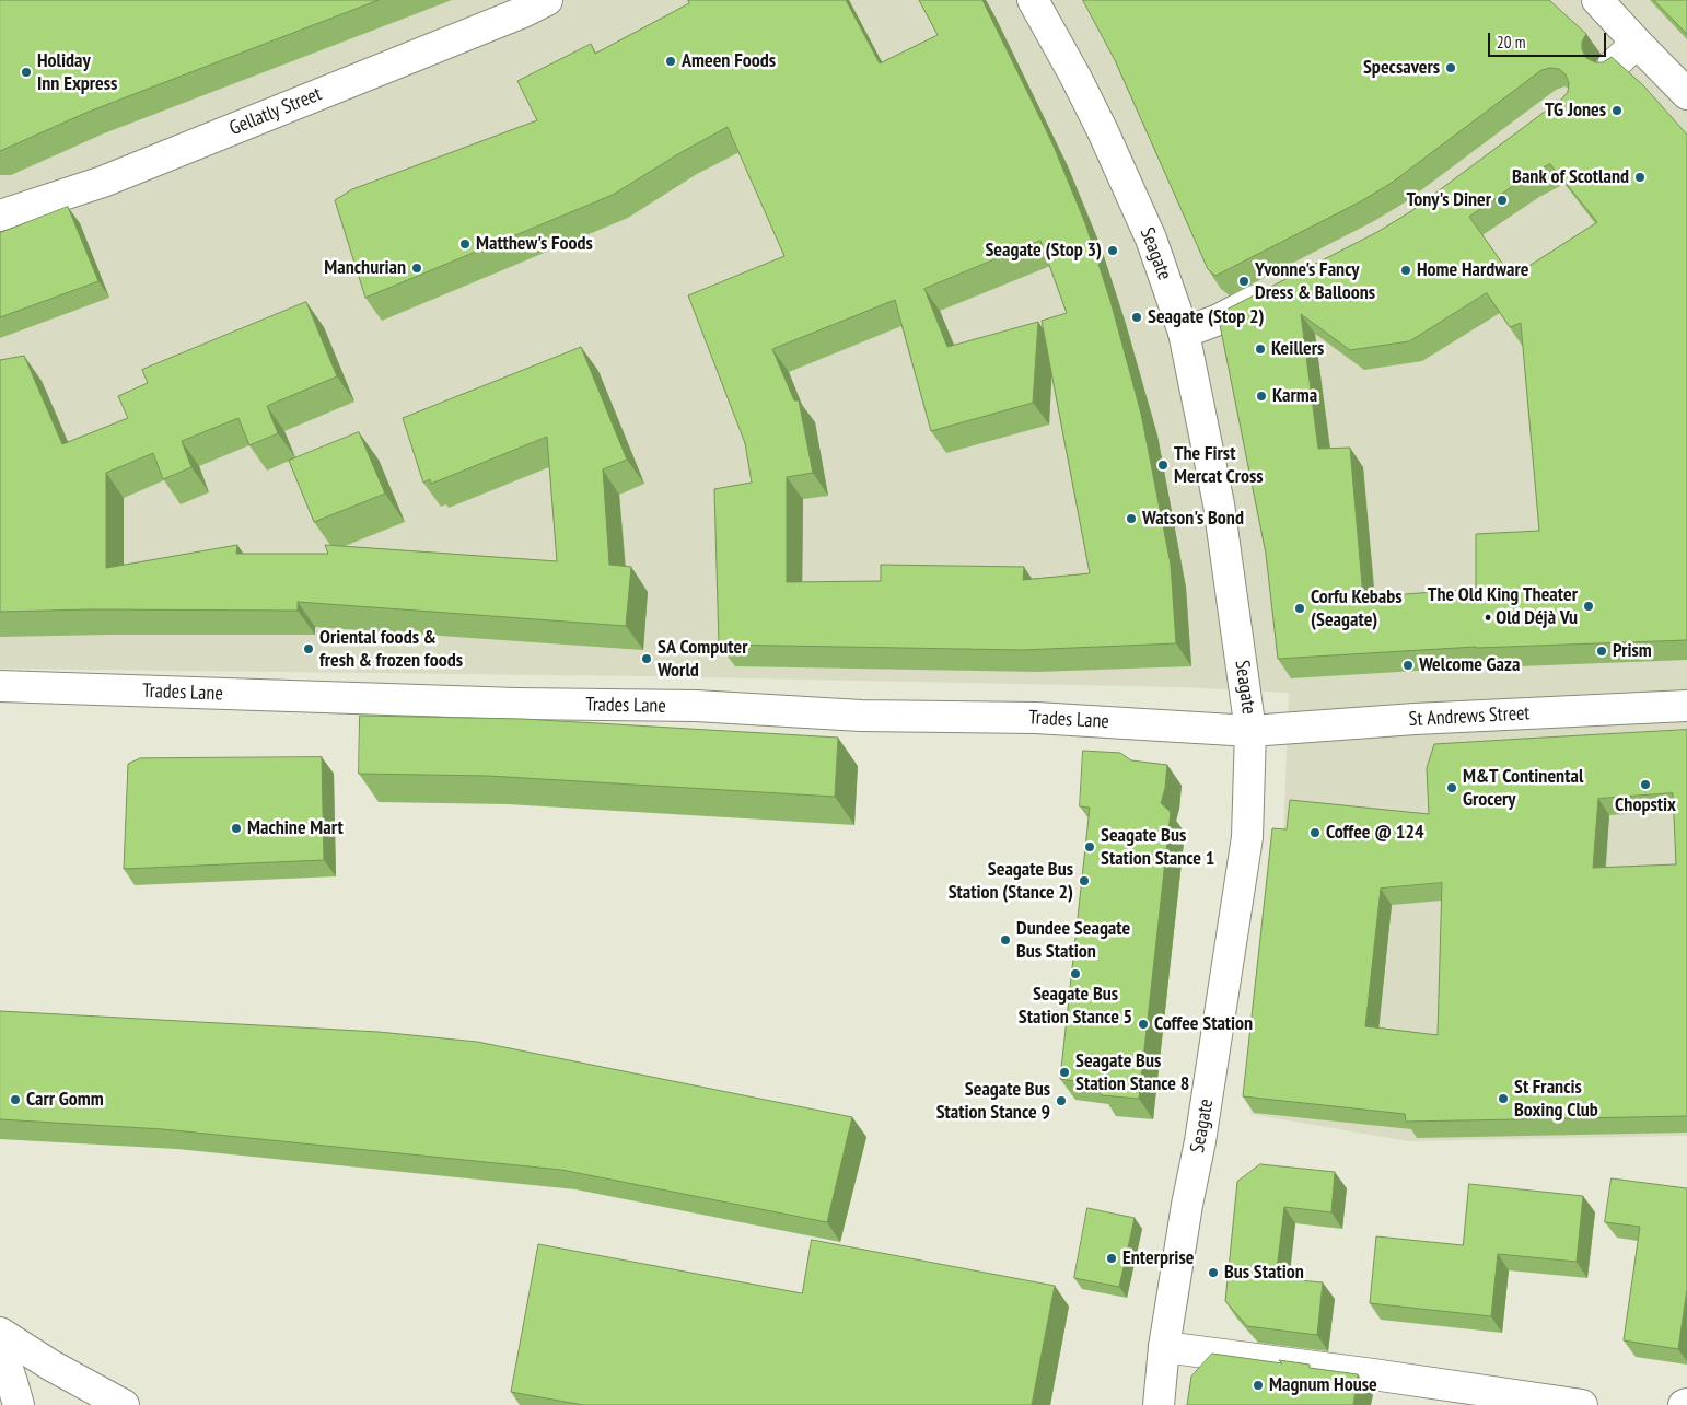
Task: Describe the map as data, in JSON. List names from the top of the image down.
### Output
{
  "streets": {
    "main road": [
      "Gellatly Street",
      "Seagate",
      "Trades Lane",
      "St Andrews Street"
    ]
  },
  "crossings": [
    ["Seagate", "Trades Lane"],
    ["Seagate", "St Andrews Street"],
    ["Trades Lane", "St Andrews Street"]
  ],
  "places": [
    "Ameen Foods",
    "Specsavers",
    "Holiday Inn Express",
    "TG Jones",
    "Bank of Scotland",
    "Tony's Diner",
    "Matthew's Foods",
    "Seagate (Stop 3)",
    "Manchurian",
    "Home Hardware",
    "Yvonne's Fancy Dress & Balloons",
    "Seagate (Stop 2)",
    "Keillers",
    "Karma",
    "The First Mercat Cross",
    "Watson's Bond",
    "The Old King Theater • Old Déjà Vu",
    "Corfu Kebabs (Seagate)",
    "Oriental foods & fresh & frozen foods",
    "Prism",
    "SA Computer World",
    "Welcome Gaza",
    "Chopstix",
    "M&T Continental Grocery",
    "Machine Mart",
    "Coffee @ 124",
    "Seagate Bus Station Stance 1",
    "Seagate Bus Station (Stance 2)",
    "Dundee Seagate Bus Station",
    "Seagate Bus Station Stance 5",
    "Coffee Station",
    "Seagate Bus Station Stance 8",
    "St Francis Boxing Club",
    "Carr Gomm",
    "Seagate Bus Station Stance 9",
    "Enterprise",
    "Bus Station",
    "Magnum House"
  ],
  "scale_bar": "20 m"
}
